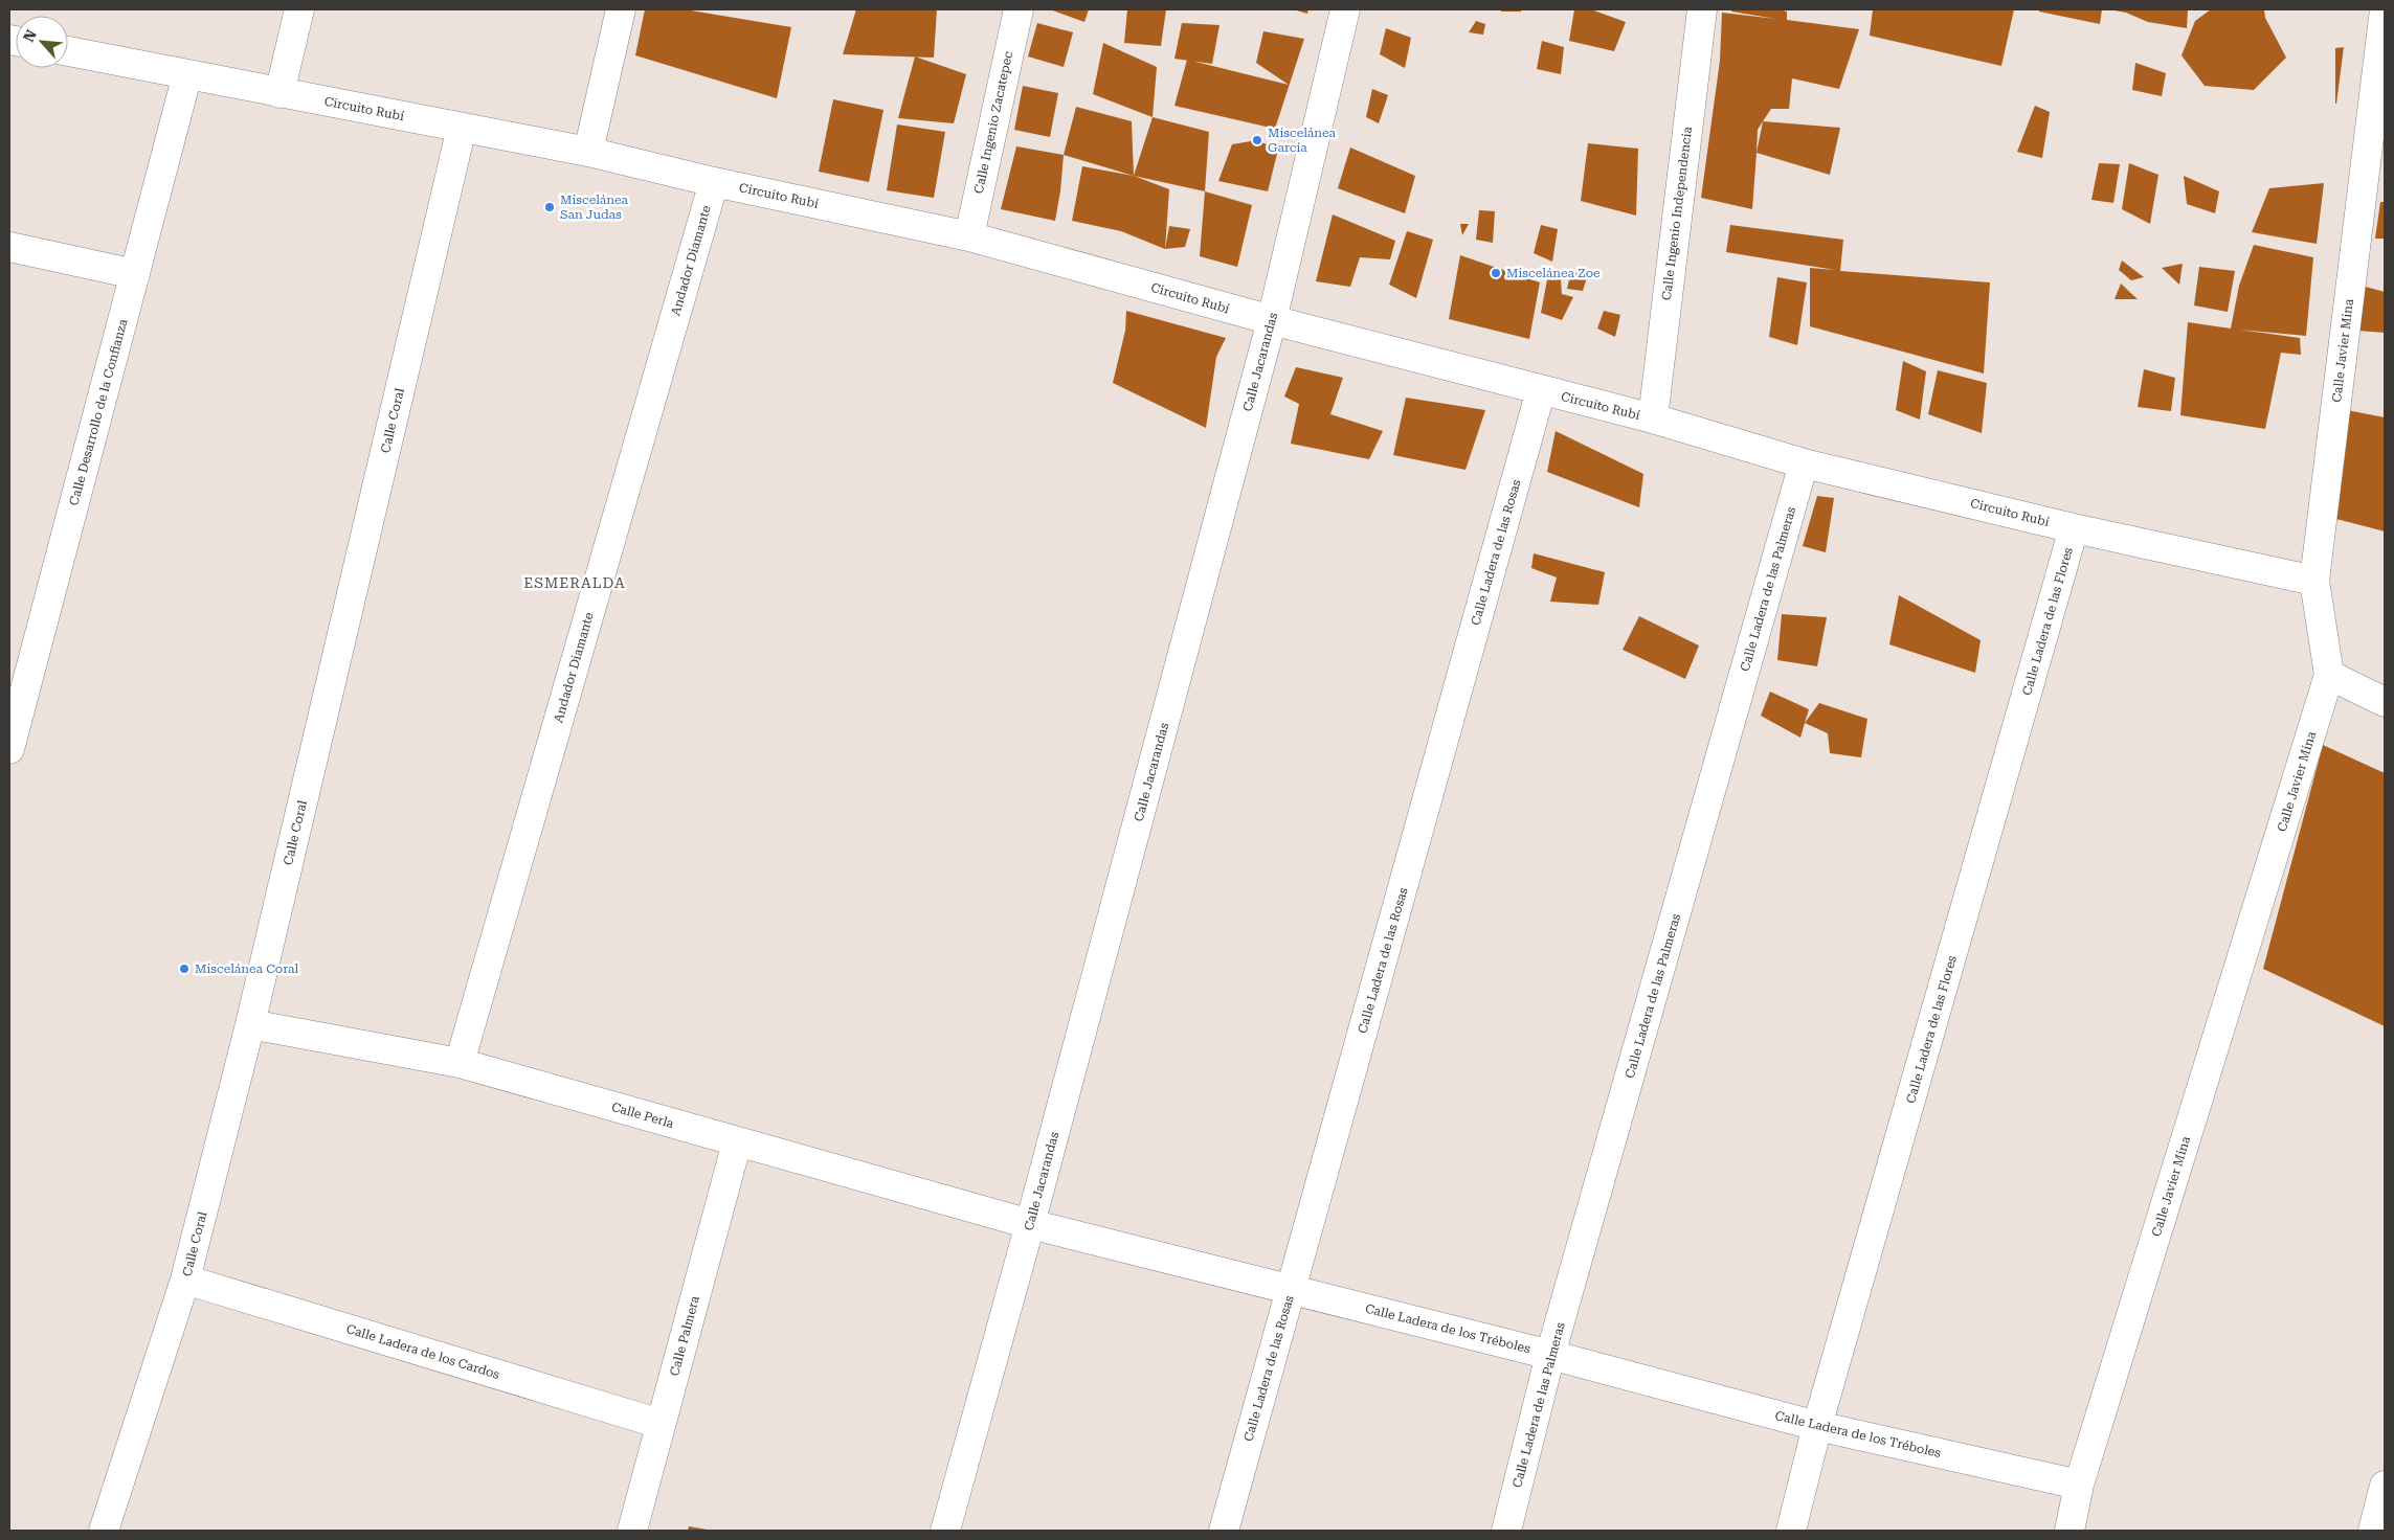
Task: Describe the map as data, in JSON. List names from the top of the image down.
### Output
{
  "streets": {
    "street": [
      "Circuito Rubí",
      "Calle Ingenio Zacatepec",
      "Calle Ingenio Independencia",
      "Andador Diamante",
      "Calle Javier Mina",
      "Calle Jacarandas",
      "Calle Desarrollo de la Confianza",
      "Calle Coral",
      "Calle Ladera de las Rosas",
      "Calle Ladera de las Palmeras",
      "Calle Ladera de las Flores",
      "Calle Perla",
      "Calle Ladera de los Tréboles",
      "Calle Palmera",
      "Calle Ladera de los Cardos"
    ]
  },
  "crossings": [
    ["Circuito Rubí", "Calle Ingenio Zacatepec"],
    ["Circuito Rubí", "Calle Ingenio Independencia"],
    ["Circuito Rubí", "Andador Diamante"],
    ["Circuito Rubí", "Calle Javier Mina"],
    ["Circuito Rubí", "Calle Jacarandas"],
    ["Circuito Rubí", "Calle Desarrollo de la Confianza"],
    ["Circuito Rubí", "Calle Coral"],
    ["Circuito Rubí", "Calle Ladera de las Rosas"],
    ["Circuito Rubí", "Calle Ladera de las Palmeras"],
    ["Circuito Rubí", "Calle Ladera de las Flores"],
    ["Andador Diamante", "Calle Perla"],
    ["Calle Javier Mina", "Calle Ladera de los Tréboles"],
    ["Calle Jacarandas", "Calle Perla"],
    ["Calle Jacarandas", "Calle Ladera de los Tréboles"],
    ["Calle Coral", "Calle Perla"],
    ["Calle Coral", "Calle Ladera de los Cardos"],
    ["Calle Ladera de las Rosas", "Calle Ladera de los Tréboles"],
    ["Calle Ladera de las Palmeras", "Calle Ladera de los Tréboles"],
    ["Calle Ladera de las Flores", "Calle Ladera de los Tréboles"],
    ["Calle Perla", "Calle Ladera de los Tréboles"],
    ["Calle Perla", "Calle Palmera"],
    ["Calle Palmera", "Calle Ladera de los Cardos"]
  ],
  "districts": ["ESMERALDA"],
  "places": [
    "Miscelánea García",
    "Miscelánea San Judas",
    "Miscelánea Zoe",
    "Miscelánea Coral"
  ],
  "north": "top left"
}
